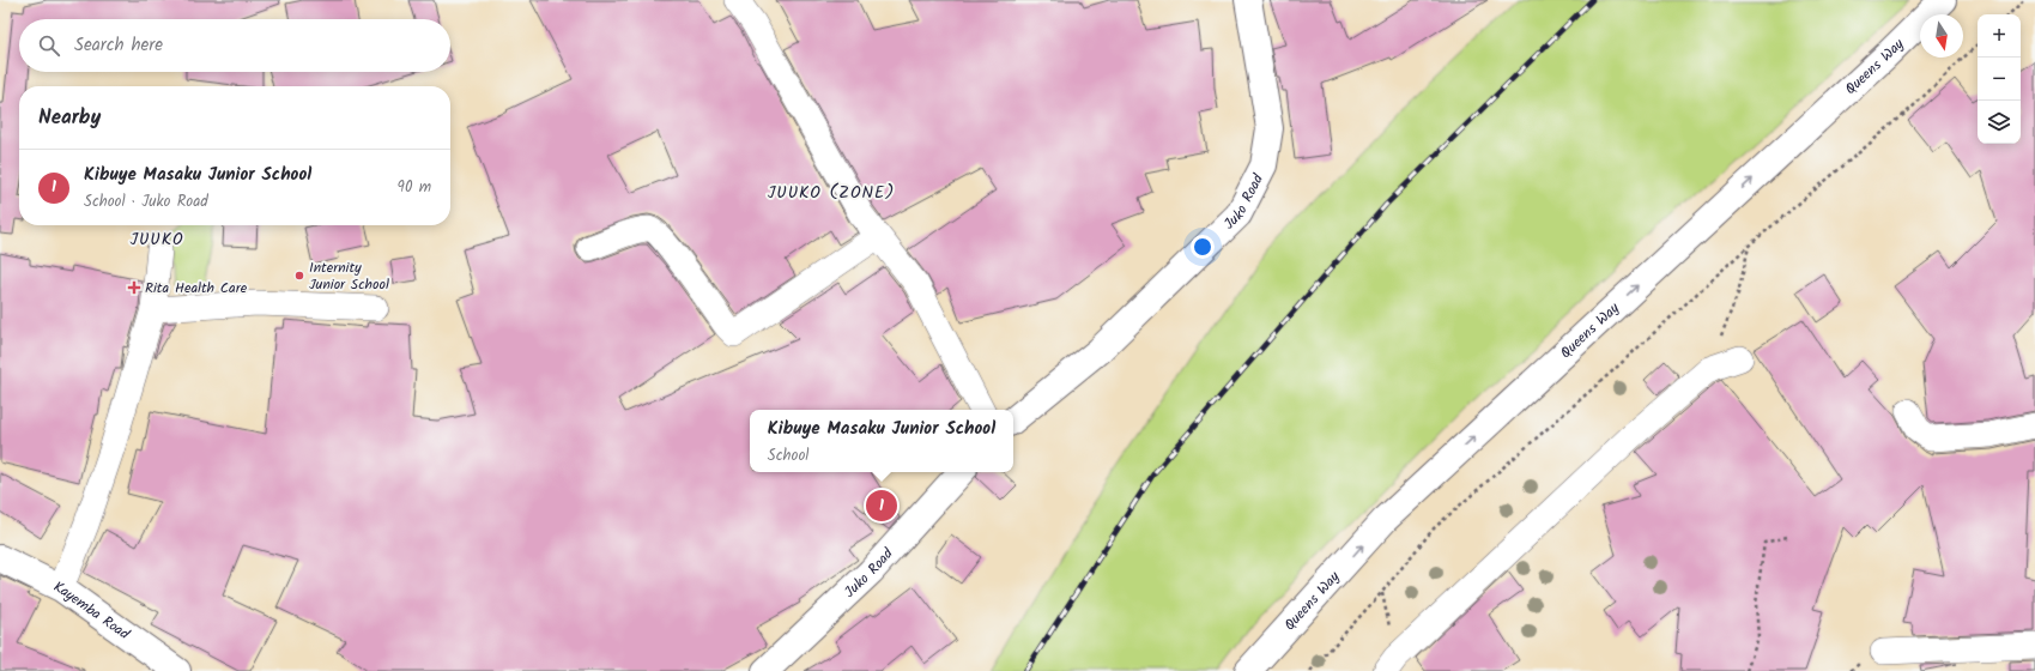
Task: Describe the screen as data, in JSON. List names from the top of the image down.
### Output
{
  "streets": {
    "main road": ["Queens Way", "Juko Road", "Kayemba Road"]
  },
  "one_way": ["Queens Way"],
  "districts": ["JUUKO (ZONE)", "JUUKO"],
  "places": {
    "other": ["Internity Junior School"],
    "health": ["Rita Health Care"]
  },
  "north": "bottom",
  "page": {
    "map_buttons": ["+", "−"],
    "search": "Search here",
    "heading": "Nearby",
    "list": [
      {
        "mark": "1",
        "name": "Kibuye Masaku Junior School",
        "note": "School · Juko Road",
        "value": "90 m"
      }
    ],
    "popup": ["Kibuye Masaku Junior School", "School"],
    "pins": "1"
  }
}
